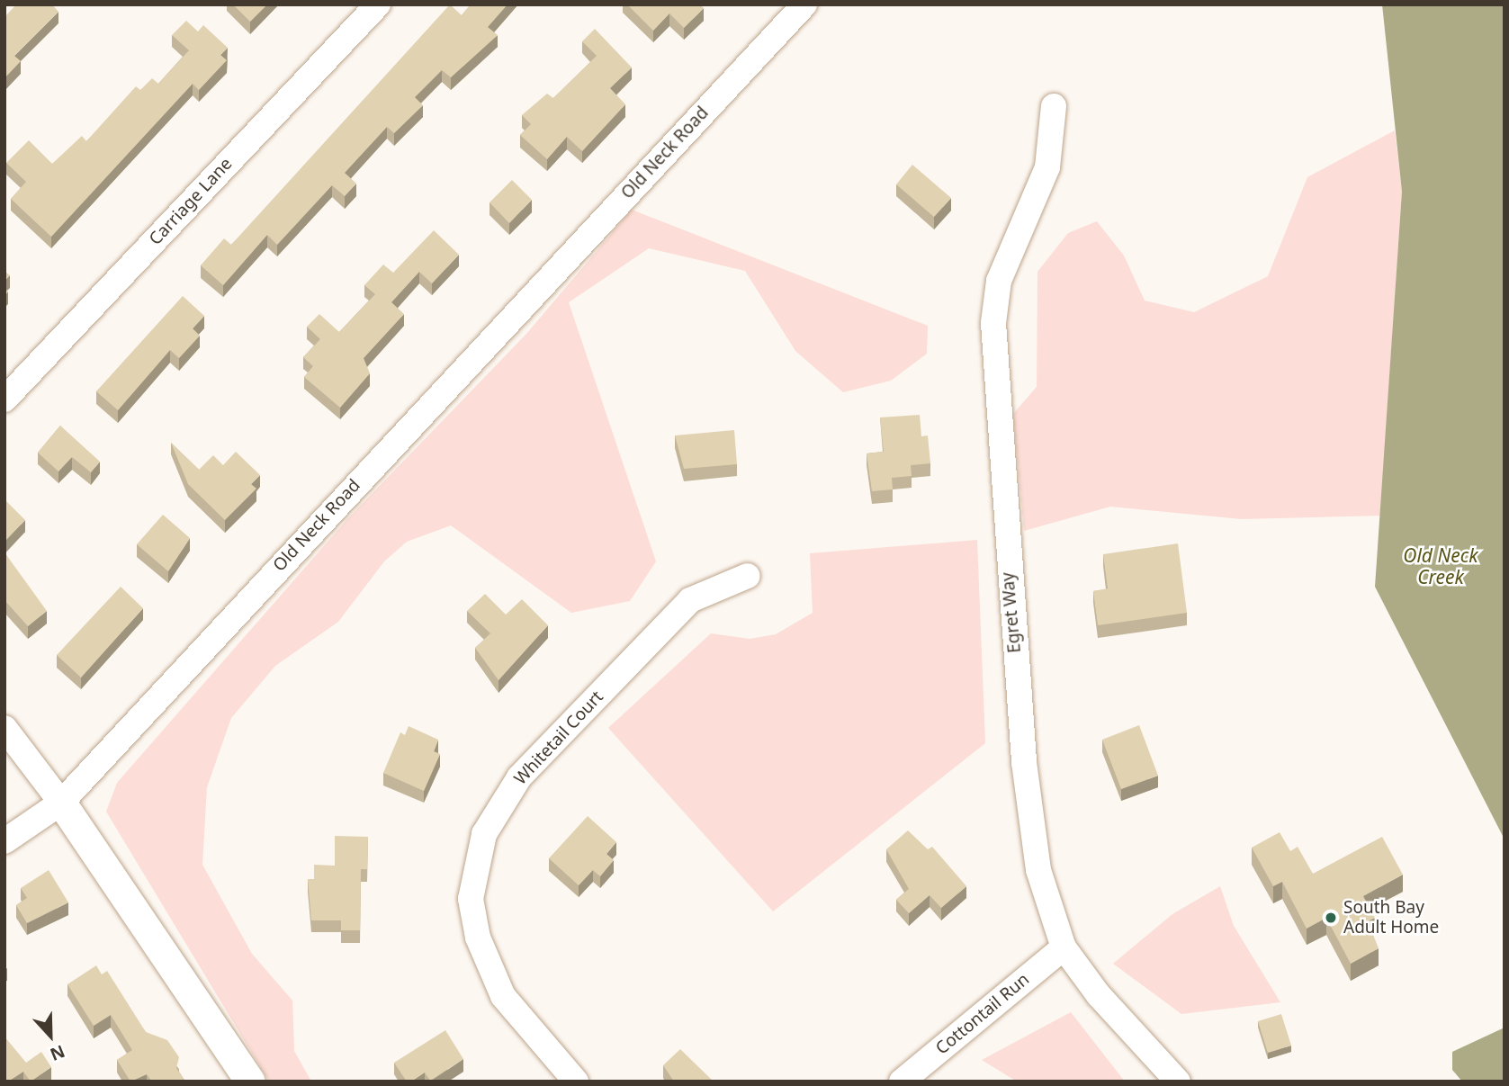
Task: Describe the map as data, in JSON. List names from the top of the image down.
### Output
{
  "streets": {
    "street": [
      "Old Neck Road",
      "Carriage Lane",
      "Egret Way",
      "Whitetail Court",
      "Cottontail Run"
    ]
  },
  "crossings": [
    ["Egret Way", "Cottontail Run"]
  ],
  "water": ["Old Neck Creek"],
  "places": ["South Bay Adult Home"],
  "north": "bottom"
}
